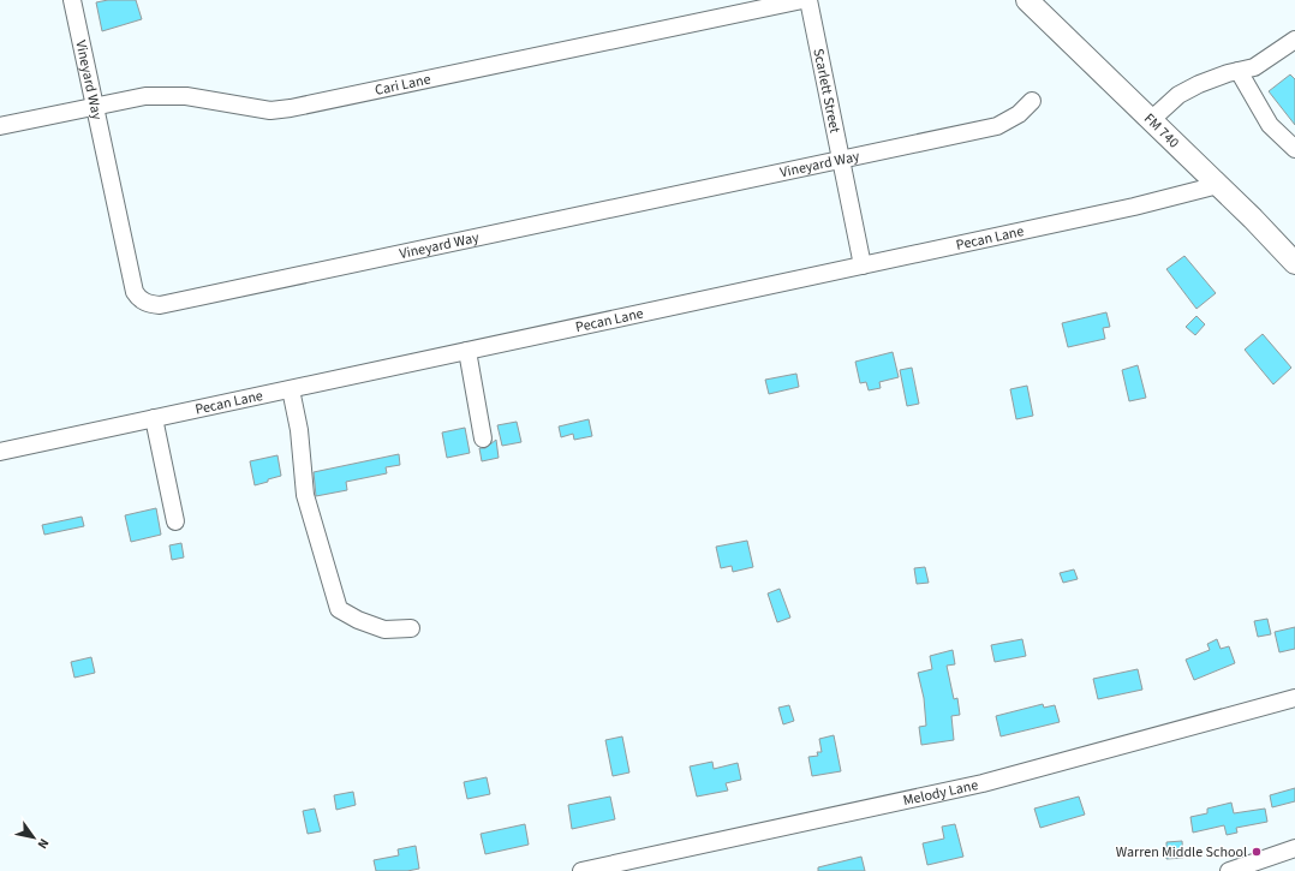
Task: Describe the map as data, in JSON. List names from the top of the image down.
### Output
{
  "streets": {
    "main road": ["FM 740"],
    "street": [
      "Vineyard Way",
      "Cari Lane",
      "Scarlett Street",
      "Pecan Lane",
      "Melody Lane"
    ]
  },
  "crossings": [
    ["Vineyard Way", "Cari Lane"],
    ["Vineyard Way", "Scarlett Street"],
    ["Scarlett Street", "Pecan Lane"],
    ["FM 740", "Pecan Lane"]
  ],
  "places": ["Warren Middle School"],
  "north": "bottom right"
}
